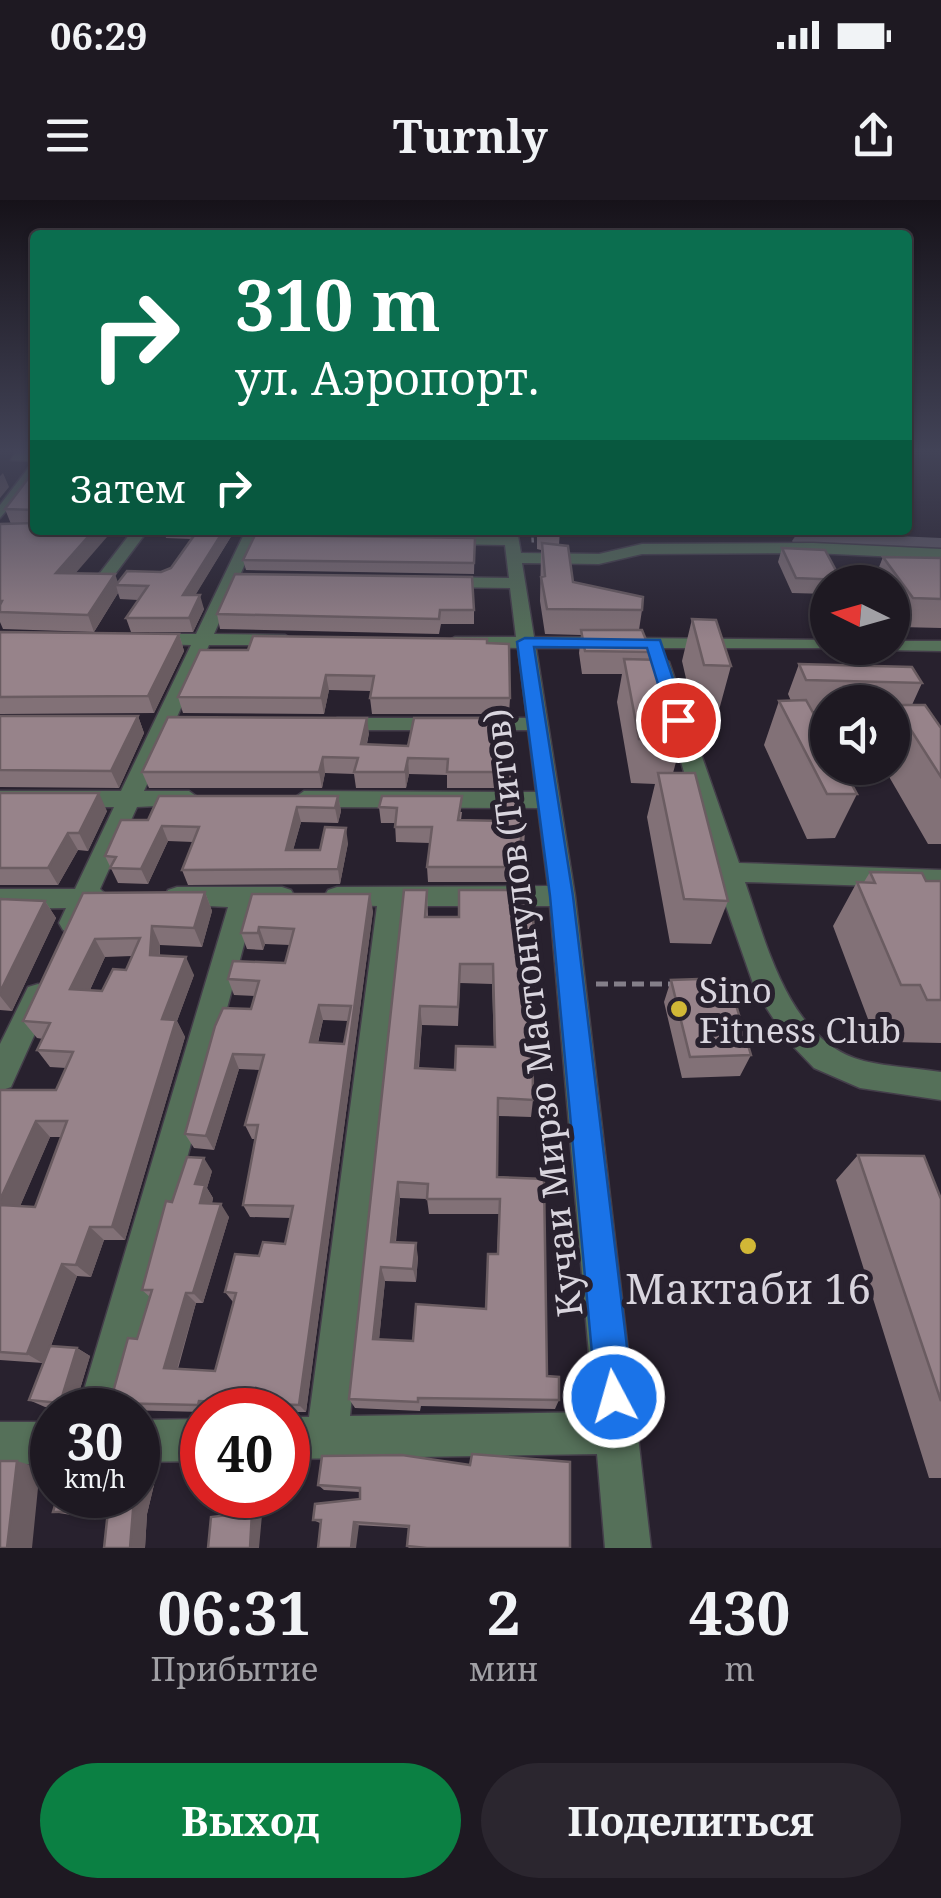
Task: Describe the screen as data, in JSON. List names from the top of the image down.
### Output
{
  "streets": {
    "street": ["Кучаи Мирзо Мастонгулов (Титов)"]
  },
  "places": ["Sino Fitness Club", "Мактаби 16"],
  "north": "left",
  "page": {
    "status": "06:29",
    "header": "Turnly",
    "turn": ["310 m", "ул. Аэропорт."],
    "then": "Затем",
    "speed": "30 km/h",
    "limit": "40",
    "eta": [
      "06:31",
      "Прибытие",
      "2",
      "мин",
      "430",
      "m"
    ],
    "buttons": ["Выход", "Поделиться"]
  }
}
